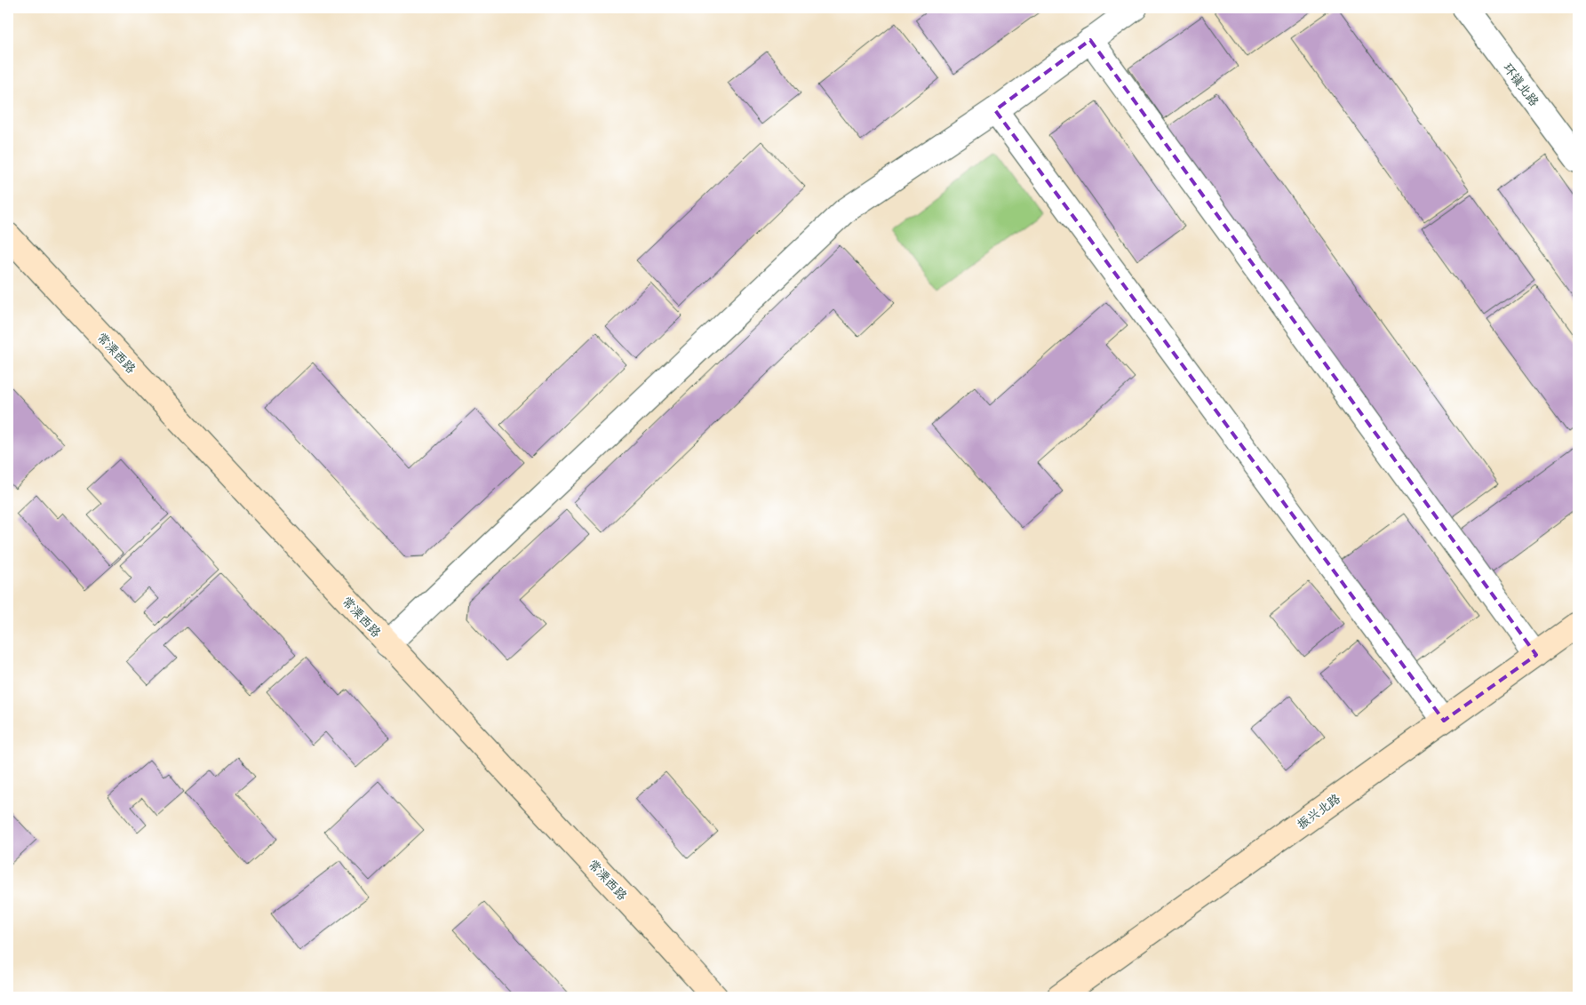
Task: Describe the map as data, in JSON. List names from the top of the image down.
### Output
{
  "streets": {
    "main road": ["常溧西路", "振兴北路"],
    "street": ["环镇北路"]
  }
}
